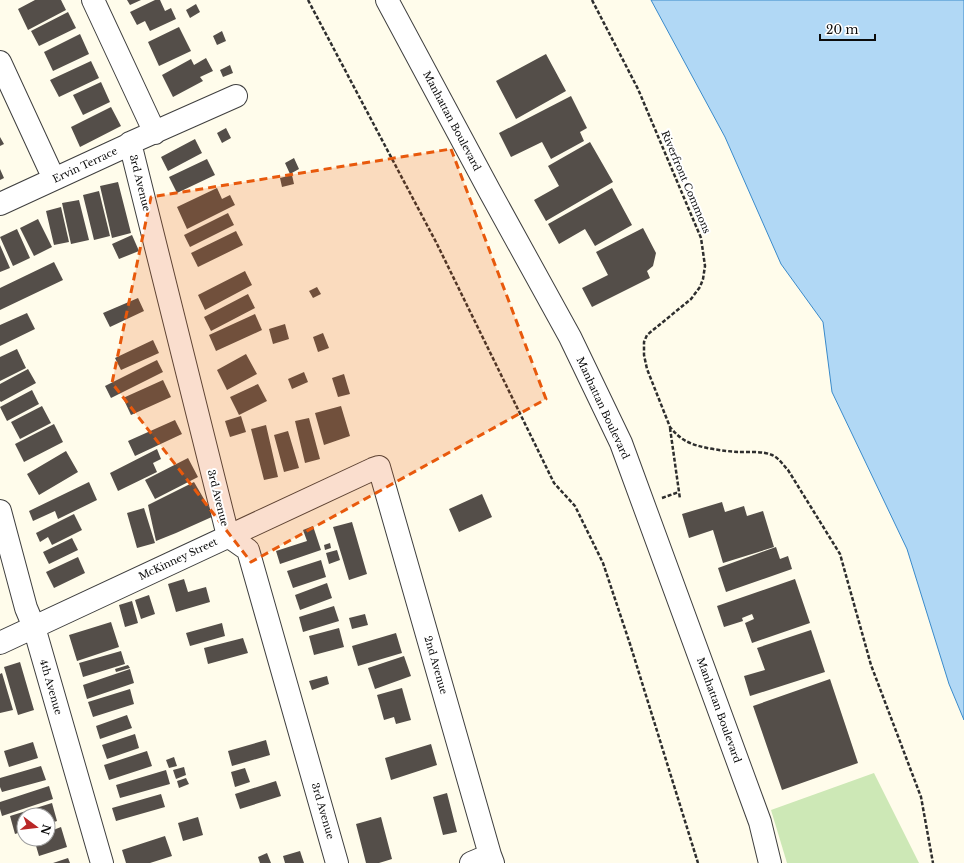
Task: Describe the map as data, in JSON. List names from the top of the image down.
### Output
{
  "streets": {
    "street": [
      "Manhattan Boulevard",
      "Ervin Terrace",
      "3rd Avenue",
      "McKinney Street",
      "2nd Avenue",
      "4th Avenue"
    ],
    "path": ["Riverfront Commons"]
  },
  "crossings": [
    ["Ervin Terrace", "3rd Avenue"],
    ["3rd Avenue", "McKinney Street"],
    ["McKinney Street", "2nd Avenue"],
    ["McKinney Street", "4th Avenue"]
  ],
  "scale_bar": "20 m",
  "north": "right"
}
